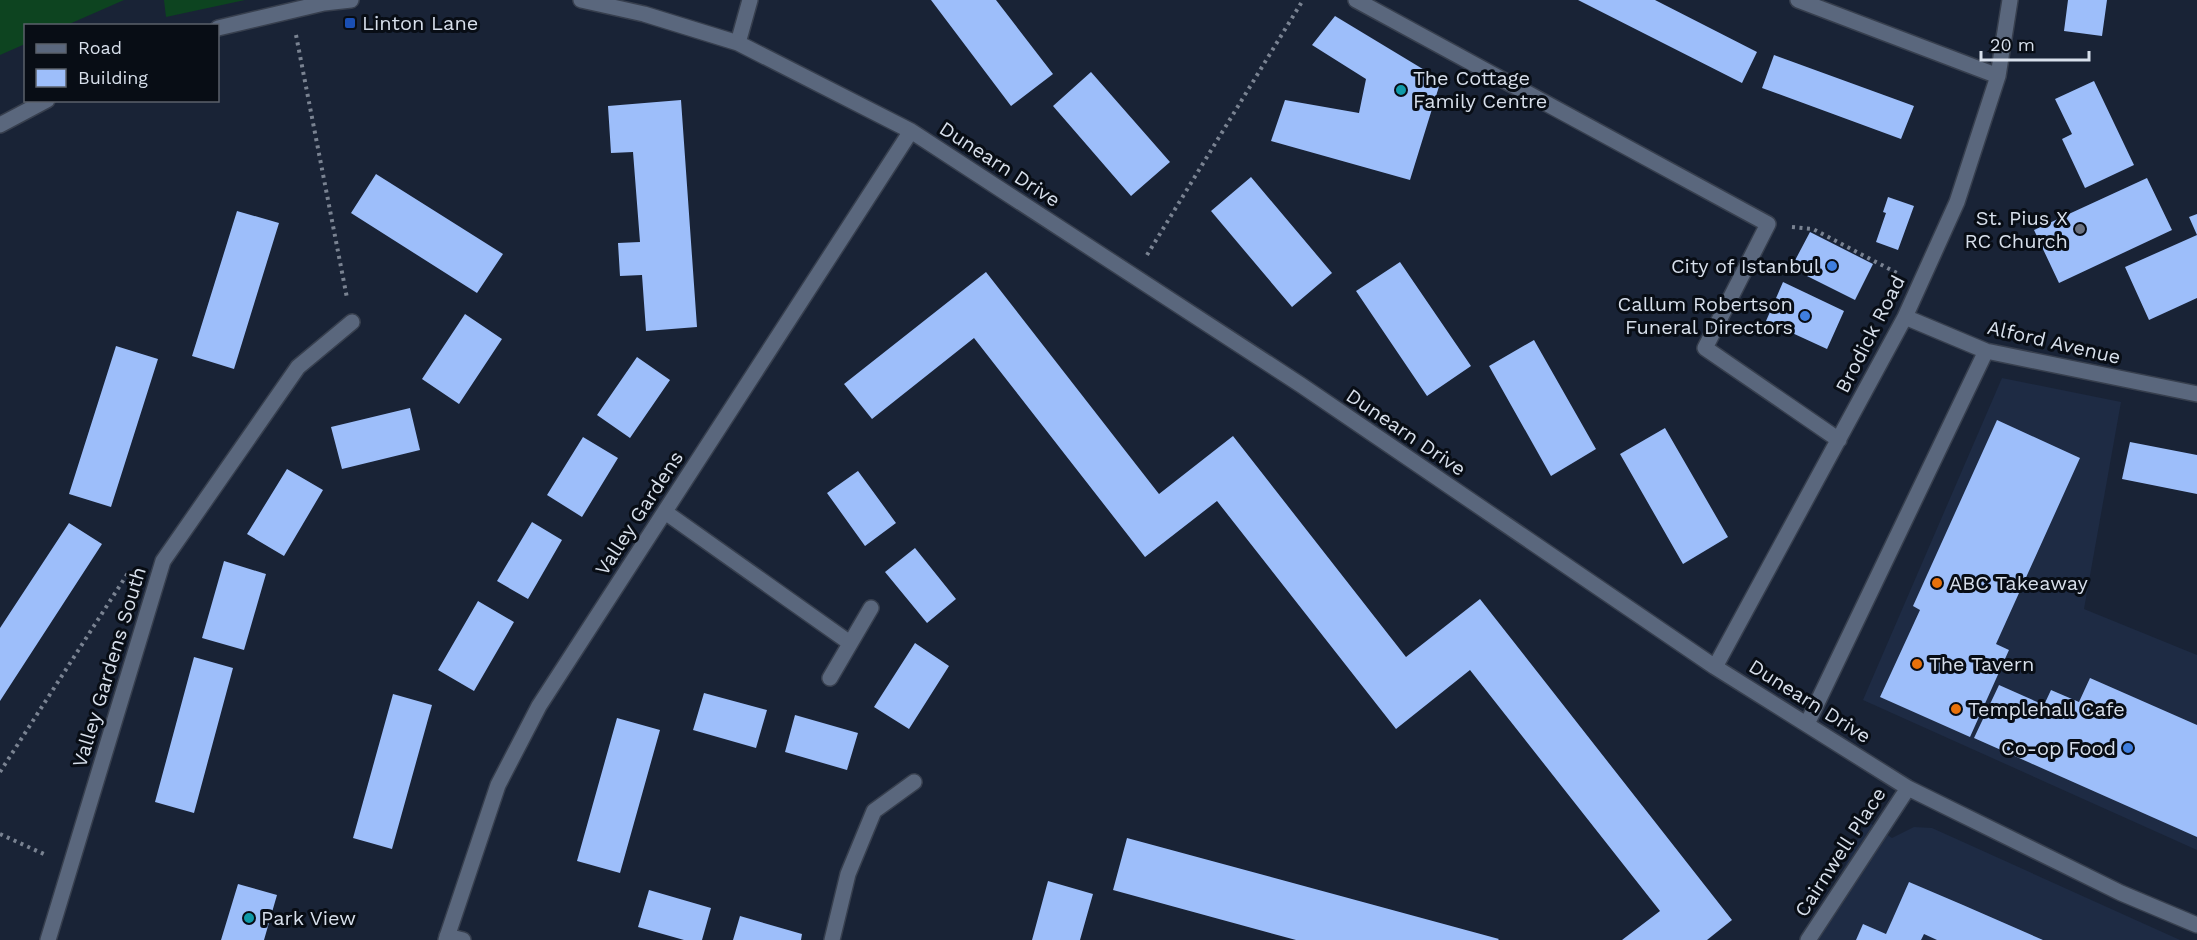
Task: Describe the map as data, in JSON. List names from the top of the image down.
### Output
{
  "streets": {
    "street": [
      "Dunearn Drive",
      "Brodick Road",
      "Alford Avenue",
      "Valley Gardens",
      "Valley Gardens South",
      "Cairnwell Place"
    ]
  },
  "crossings": [
    ["Dunearn Drive", "Brodick Road"],
    ["Dunearn Drive", "Valley Gardens"],
    ["Dunearn Drive", "Cairnwell Place"],
    ["Brodick Road", "Alford Avenue"]
  ],
  "places": {
    "transit": ["Linton Lane"],
    "other": [
      "The Cottage Family Centre",
      "St. Pius X RC Church",
      "City of Istanbul",
      "Callum Robertson Funeral Directors",
      "ABC Takeaway",
      "The Tavern",
      "Templehall Cafe",
      "Co-op Food",
      "Park View"
    ]
  },
  "legend": ["Road", "Building"],
  "scale_bar": "20 m"
}
